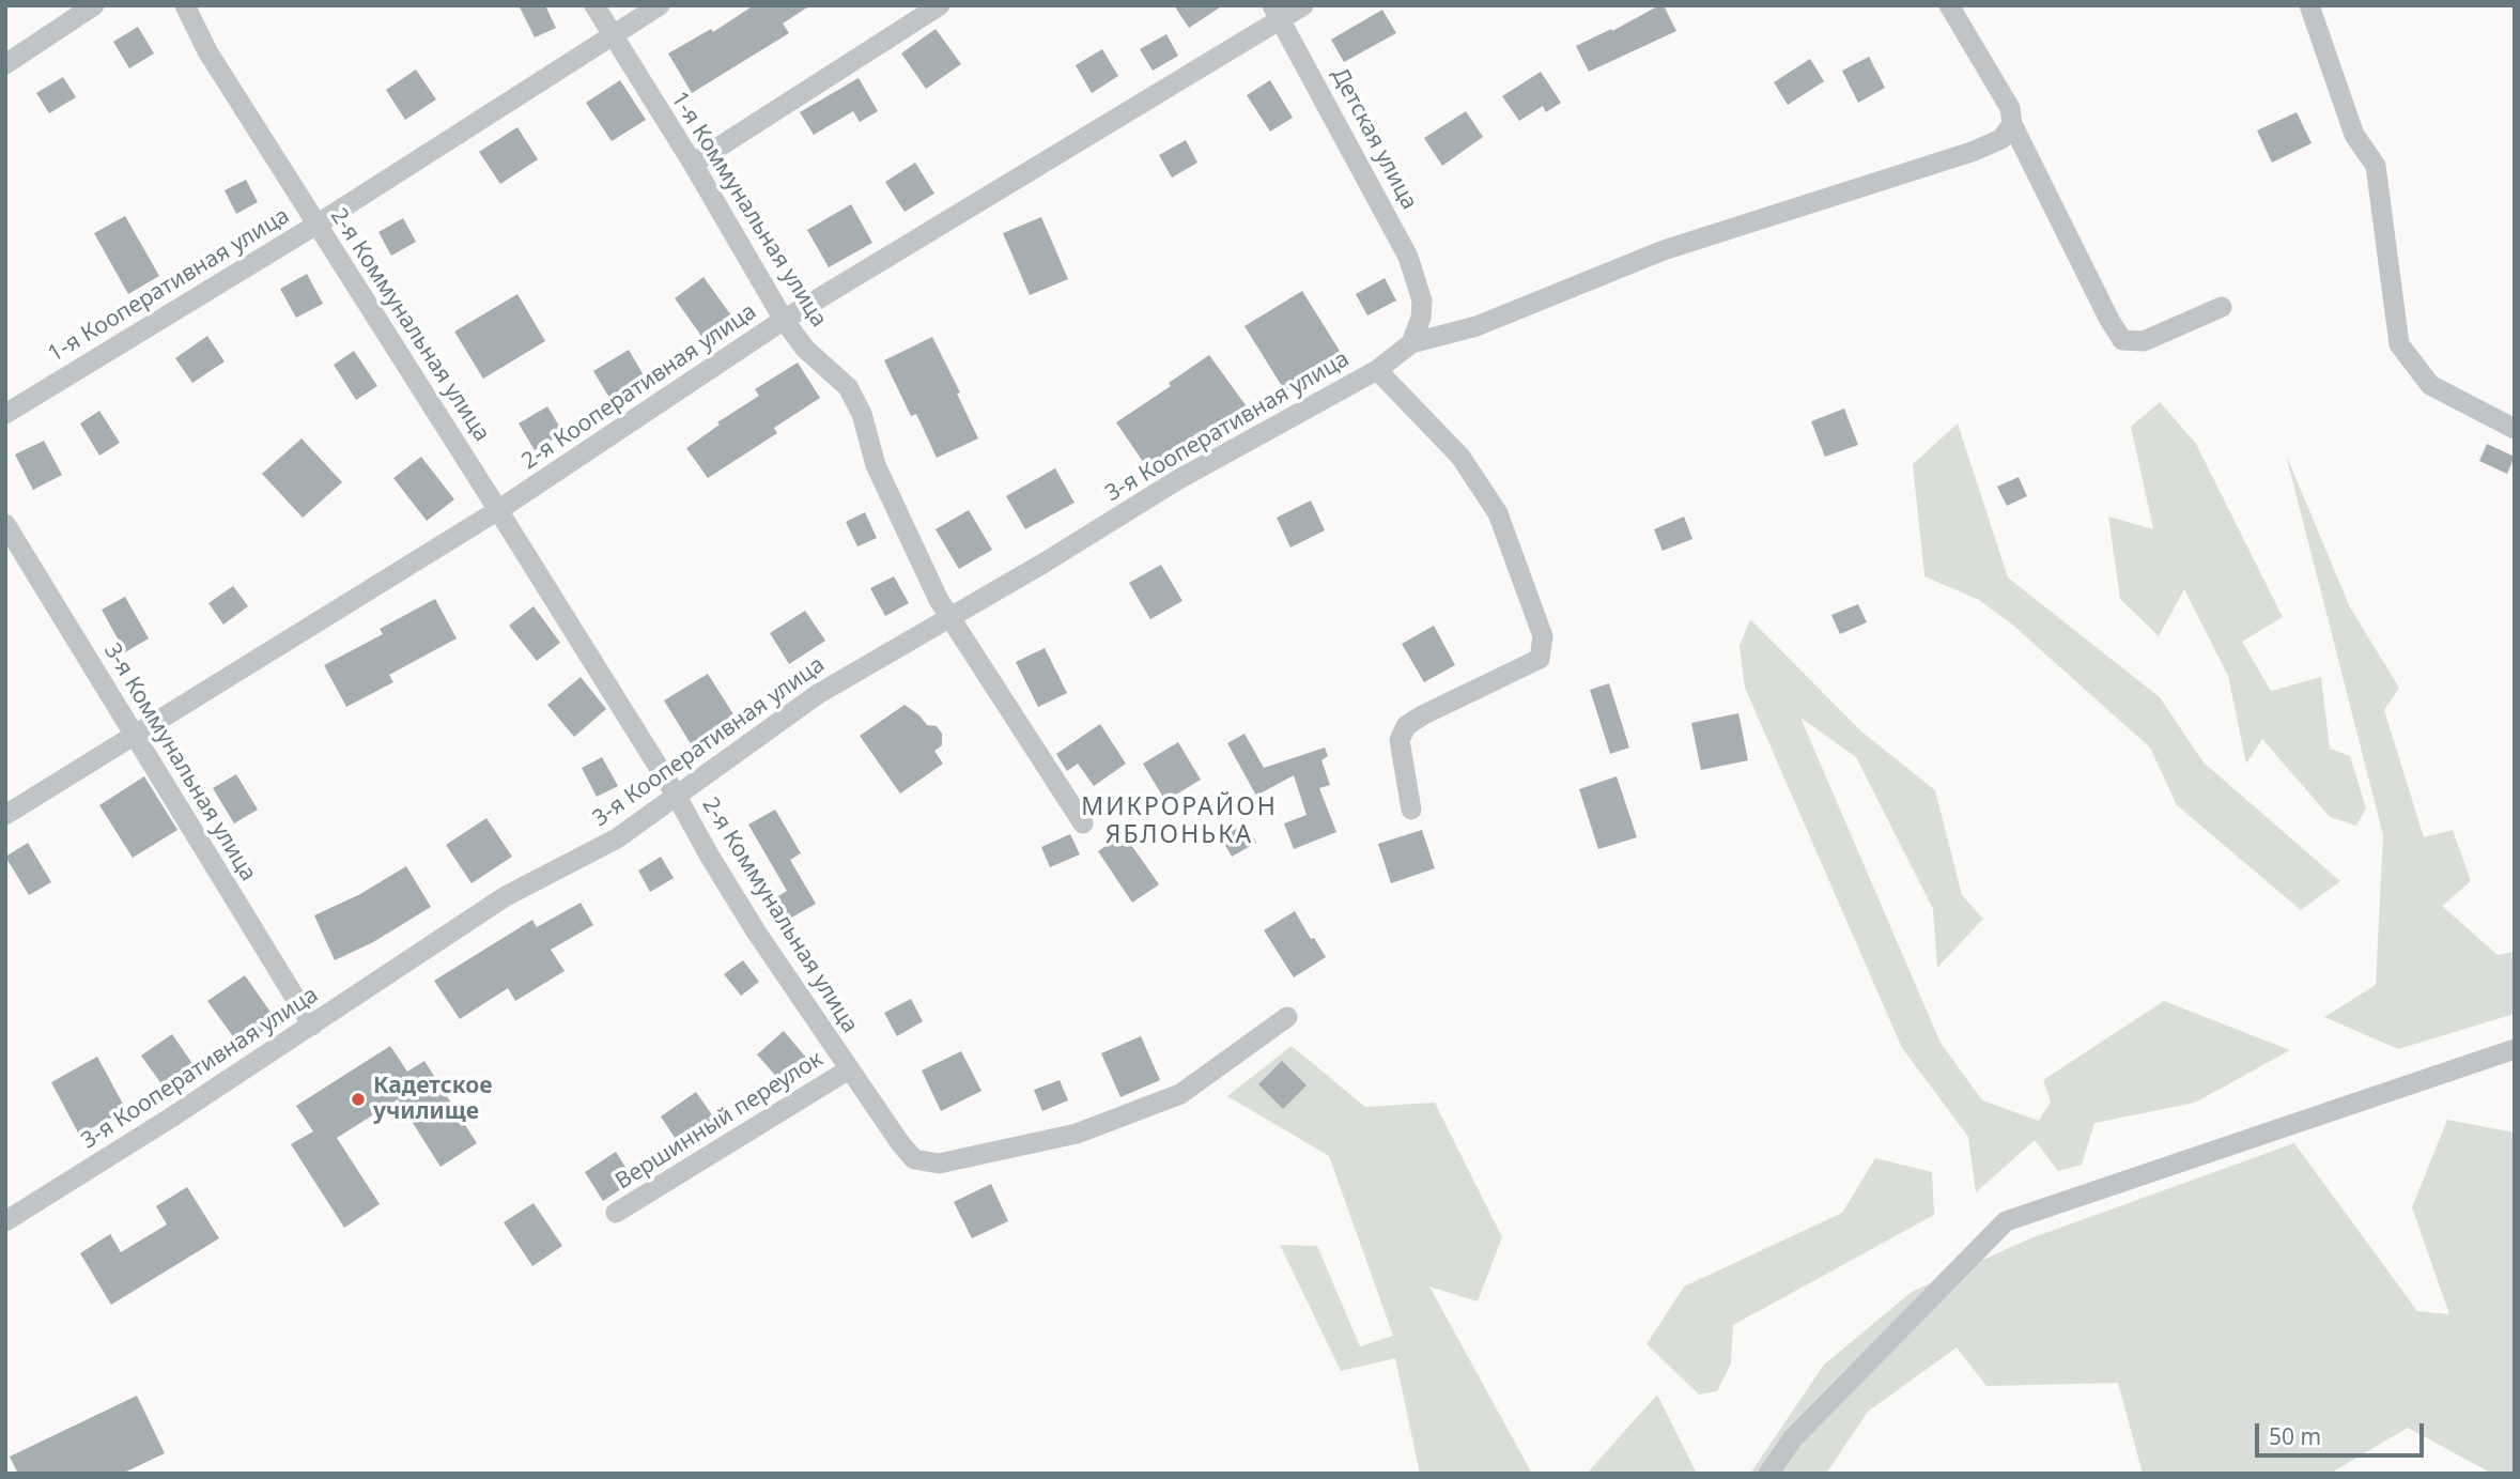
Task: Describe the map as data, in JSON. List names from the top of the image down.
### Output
{
  "streets": {
    "street": [
      "Детская улица",
      "1-я Коммунальная улица",
      "1-я Кооперативная улица",
      "2-я Коммунальная улица",
      "2-я Кооперативная улица",
      "3-я Кооперативная улица",
      "3-я Коммунальная улица",
      "Вершинный переулок"
    ]
  },
  "crossings": [
    ["Детская улица", "2-я Кооперативная улица"],
    ["Детская улица", "3-я Кооперативная улица"],
    ["1-я Коммунальная улица", "1-я Кооперативная улица"],
    ["1-я Коммунальная улица", "2-я Кооперативная улица"],
    ["1-я Коммунальная улица", "3-я Кооперативная улица"],
    ["1-я Кооперативная улица", "2-я Коммунальная улица"],
    ["2-я Коммунальная улица", "2-я Кооперативная улица"],
    ["2-я Коммунальная улица", "3-я Кооперативная улица"],
    ["2-я Коммунальная улица", "Вершинный переулок"],
    ["2-я Кооперативная улица", "3-я Коммунальная улица"],
    ["3-я Кооперативная улица", "3-я Коммунальная улица"]
  ],
  "districts": ["МИКРОРАЙОН ЯБЛОНЬКА"],
  "places": ["Кадетское училище"],
  "scale_bar": "50 m"
}
